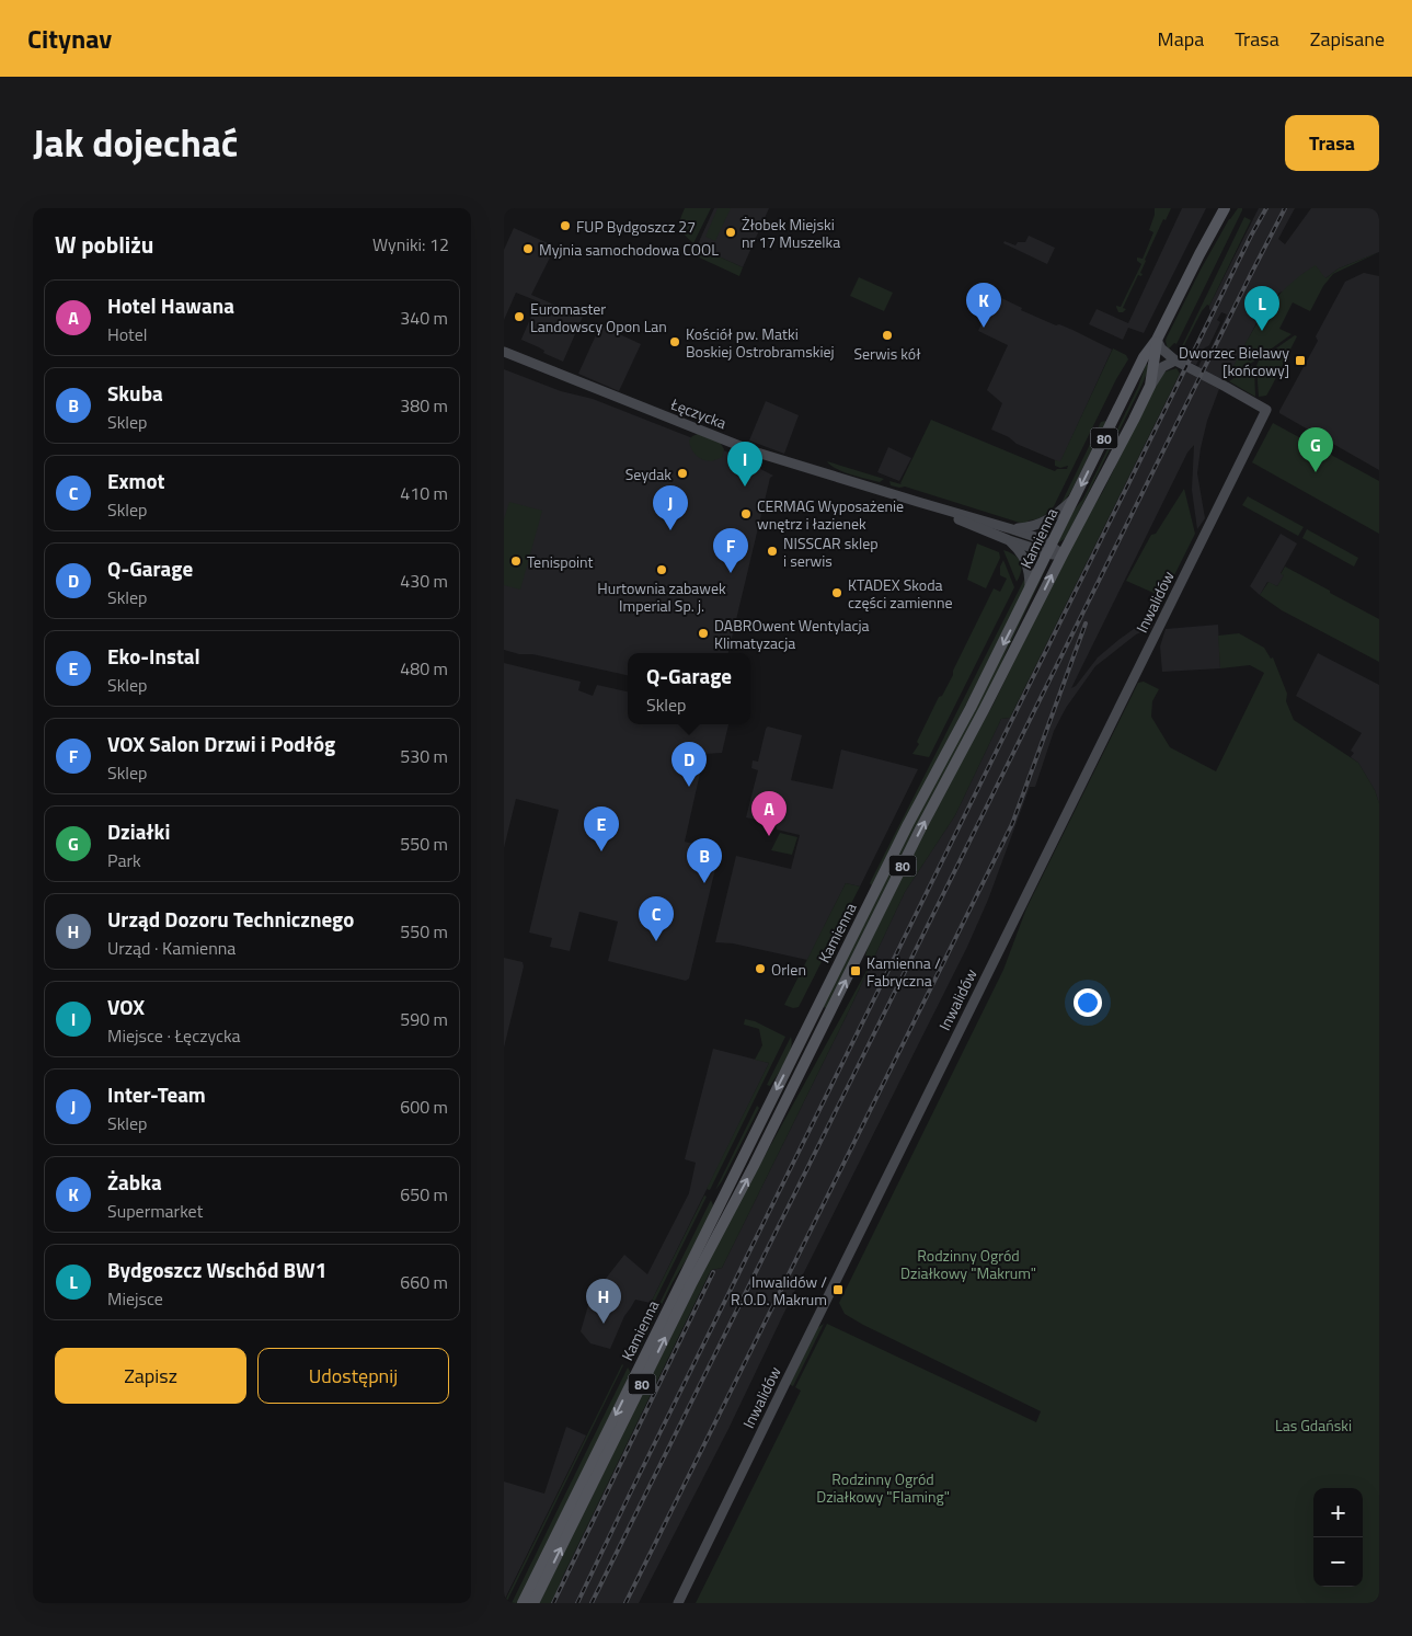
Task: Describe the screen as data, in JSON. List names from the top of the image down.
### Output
{
  "streets": {
    "main road": ["80", "Kamienna"],
    "street": ["Łęczycka", "Inwalidów"]
  },
  "crossings": [
    ["Łęczycka", "Kamienna"]
  ],
  "parks": ["Rodzinny Ogród Działkowy \"Makrum\"", "Las Gdański", "Rodzinny Ogród Działkowy \"Flaming\""],
  "places": {
    "other": [
      "FUP Bydgoszcz 27",
      "Żłobek Miejski nr 17 Muszelka",
      "Myjnia samochodowa COOL",
      "Euromaster Landowscy Opon Lan",
      "Serwis kół",
      "Kościół pw. Matki Boskiej Ostrobramskiej",
      "Seydak",
      "CERMAG Wyposażenie wnętrz i łazienek",
      "NISSCAR sklep i serwis",
      "Tenispoint",
      "Hurtownia zabawek Imperial Sp. j.",
      "KTADEX Skoda części zamienne",
      "DABROwent Wentylacja Klimatyzacja",
      "Orlen"
    ],
    "transit": ["Dworzec Bielawy [końcowy]", "Kamienna / Fabryczna", "Inwalidów / R.O.D. Makrum"]
  },
  "page": {
    "header": "Citynav",
    "nav": ["Mapa", "Trasa", "Zapisane"],
    "title": "Jak dojechać",
    "buttons": [
      "Trasa",
      ["Zapisz", "Udostępnij"]
    ],
    "heading": ["W pobliżu", "Wyniki: 12"],
    "list": [
      {
        "mark": "A",
        "name": "Hotel Hawana",
        "note": "Hotel",
        "value": "340 m"
      },
      {
        "mark": "B",
        "name": "Skuba",
        "note": "Sklep",
        "value": "380 m"
      },
      {
        "mark": "C",
        "name": "Exmot",
        "note": "Sklep",
        "value": "410 m"
      },
      {
        "mark": "D",
        "name": "Q-Garage",
        "note": "Sklep",
        "value": "430 m"
      },
      {
        "mark": "E",
        "name": "Eko-Instal",
        "note": "Sklep",
        "value": "480 m"
      },
      {
        "mark": "F",
        "name": "VOX Salon Drzwi i Podłóg",
        "note": "Sklep",
        "value": "530 m"
      },
      {
        "mark": "G",
        "name": "Działki",
        "note": "Park",
        "value": "550 m"
      },
      {
        "mark": "H",
        "name": "Urząd Dozoru Technicznego",
        "note": "Urząd · Kamienna",
        "value": "550 m"
      },
      {
        "mark": "I",
        "name": "VOX",
        "note": "Miejsce · Łęczycka",
        "value": "590 m"
      },
      {
        "mark": "J",
        "name": "Inter-Team",
        "note": "Sklep",
        "value": "600 m"
      },
      {
        "mark": "K",
        "name": "Żabka",
        "note": "Supermarket",
        "value": "650 m"
      },
      {
        "mark": "L",
        "name": "Bydgoszcz Wschód BW1",
        "note": "Miejsce",
        "value": "660 m"
      }
    ],
    "pins": [
      "K",
      "L",
      "G",
      "I",
      "J",
      "F",
      "D",
      "A",
      "E",
      "B",
      "C",
      "H"
    ],
    "popup": ["Q-Garage", "Sklep"],
    "map_buttons": ["+", "−"]
  }
}
